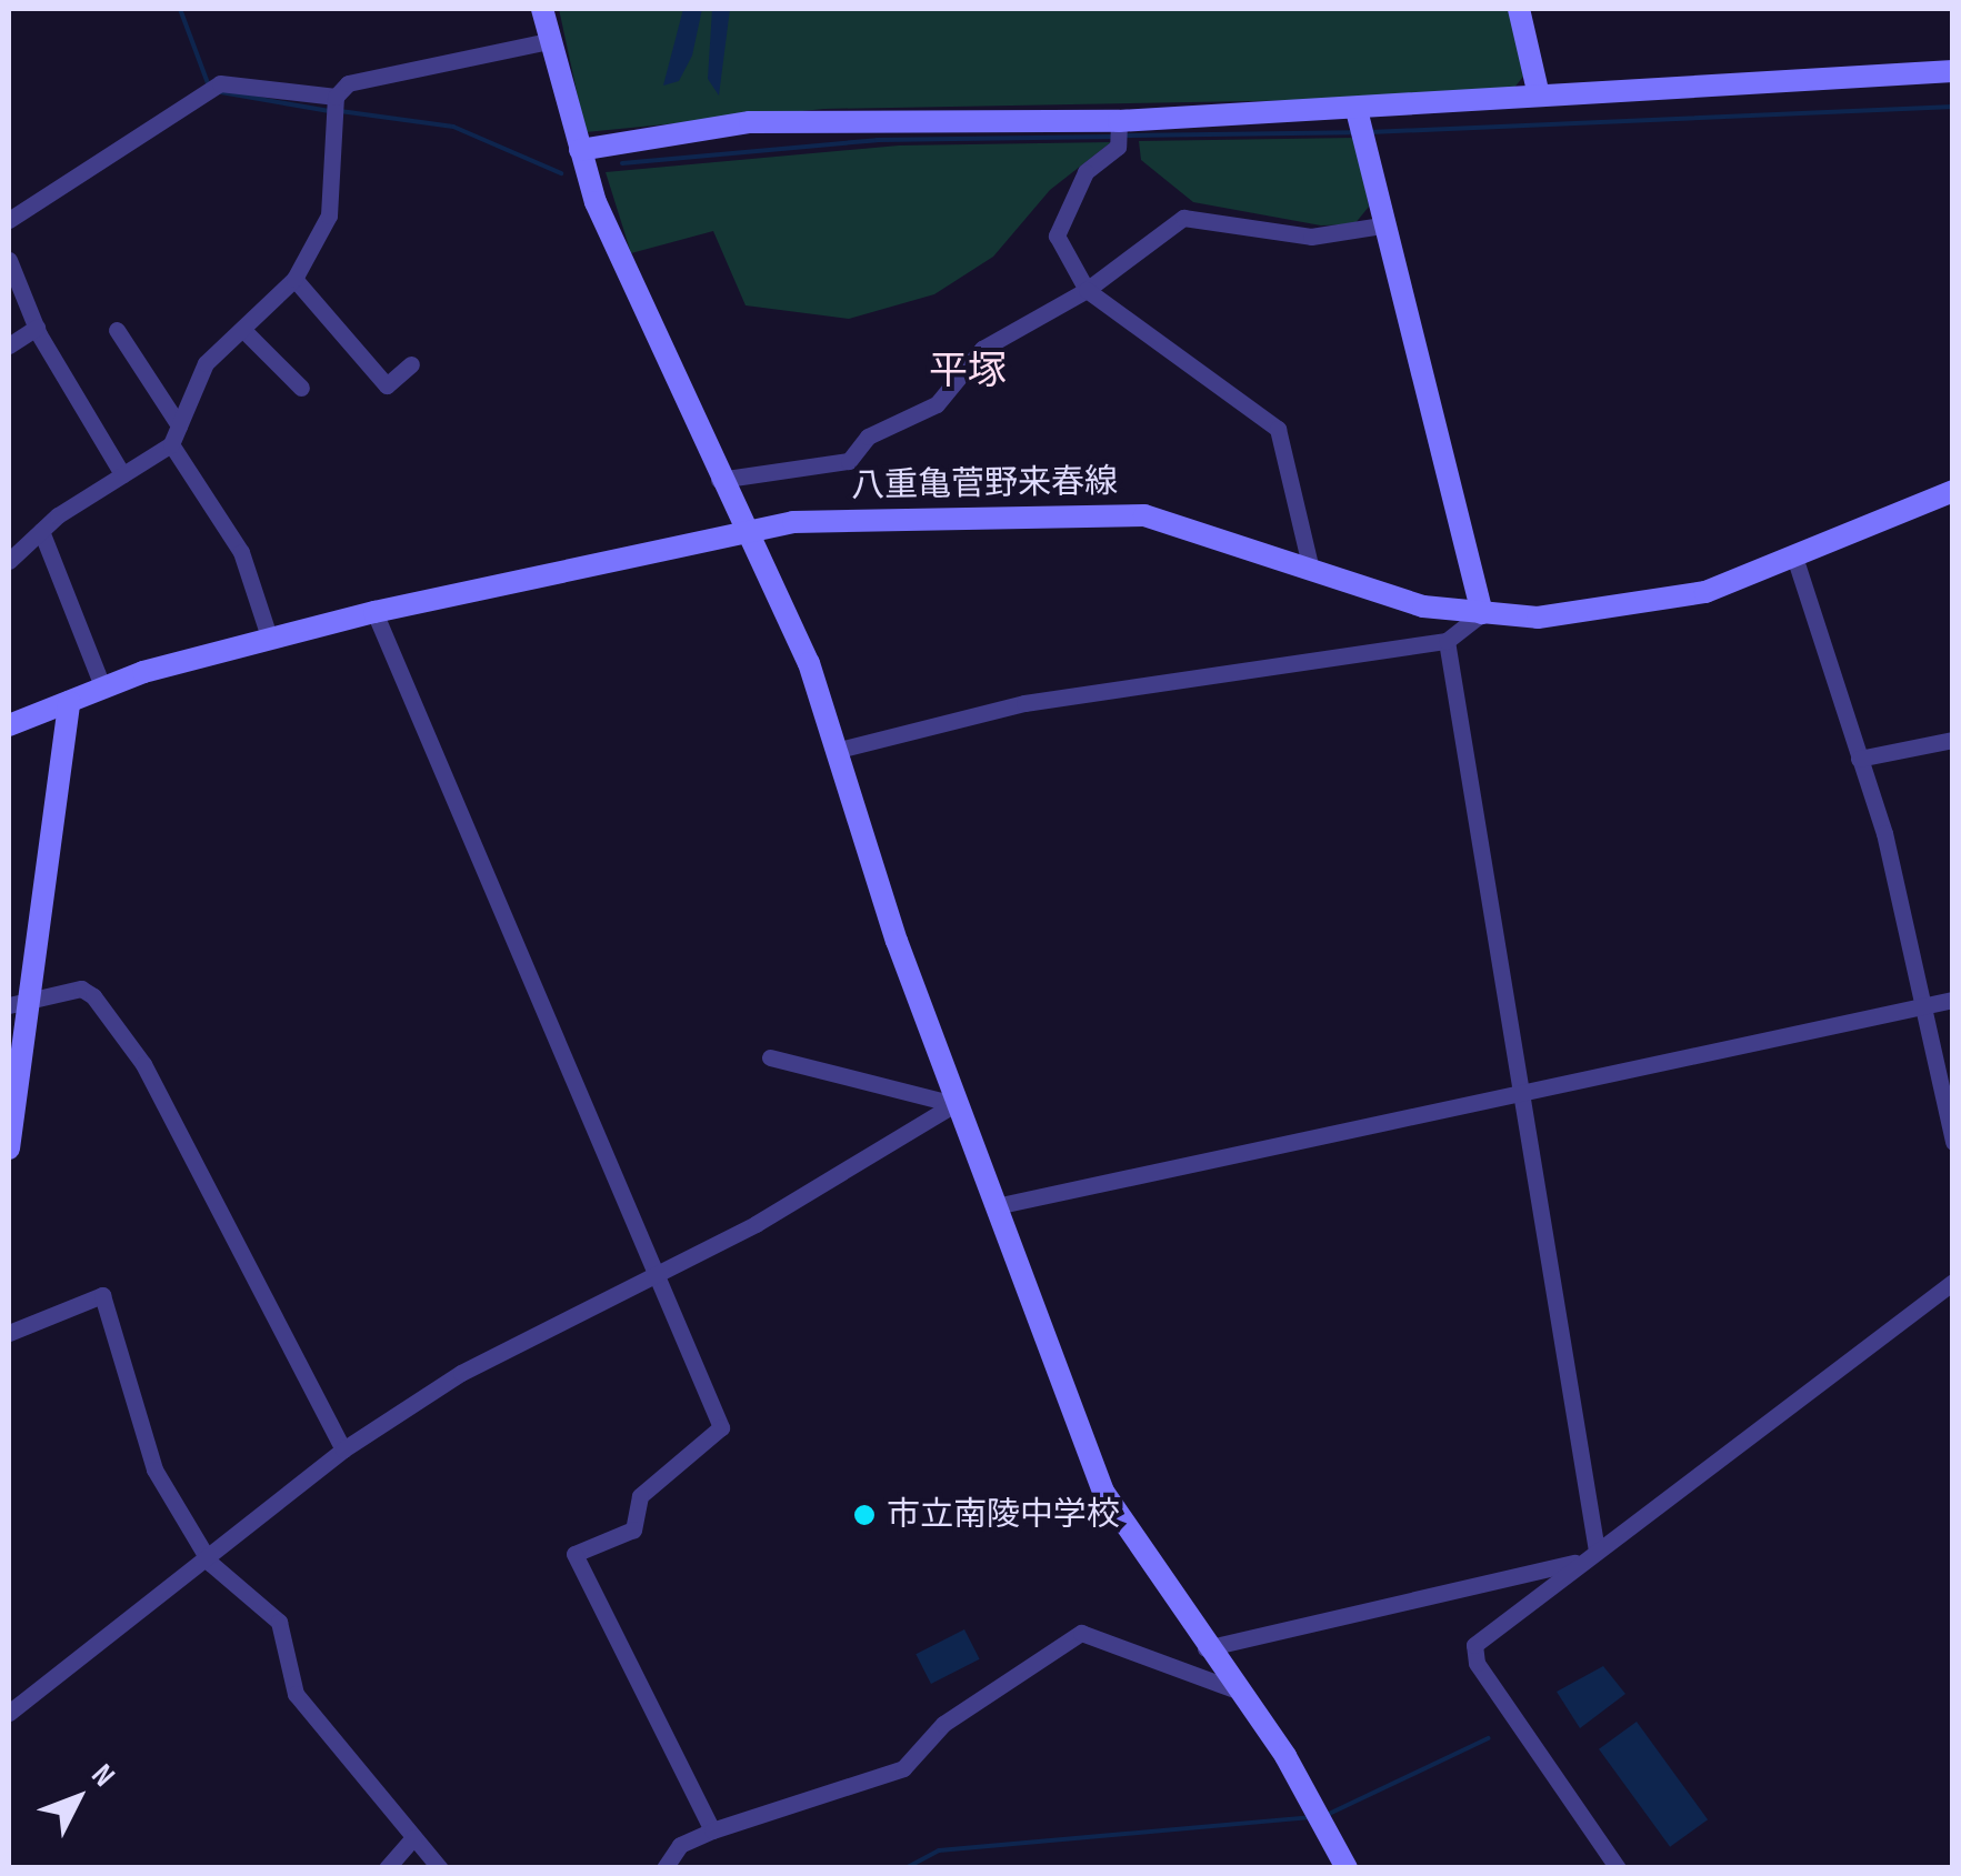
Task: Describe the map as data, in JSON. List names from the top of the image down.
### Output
{
  "streets": {
    "street": ["八重亀菅野来春線"]
  },
  "districts": ["平塚"],
  "places": ["市立南陵中学校"],
  "north": "top right"
}
